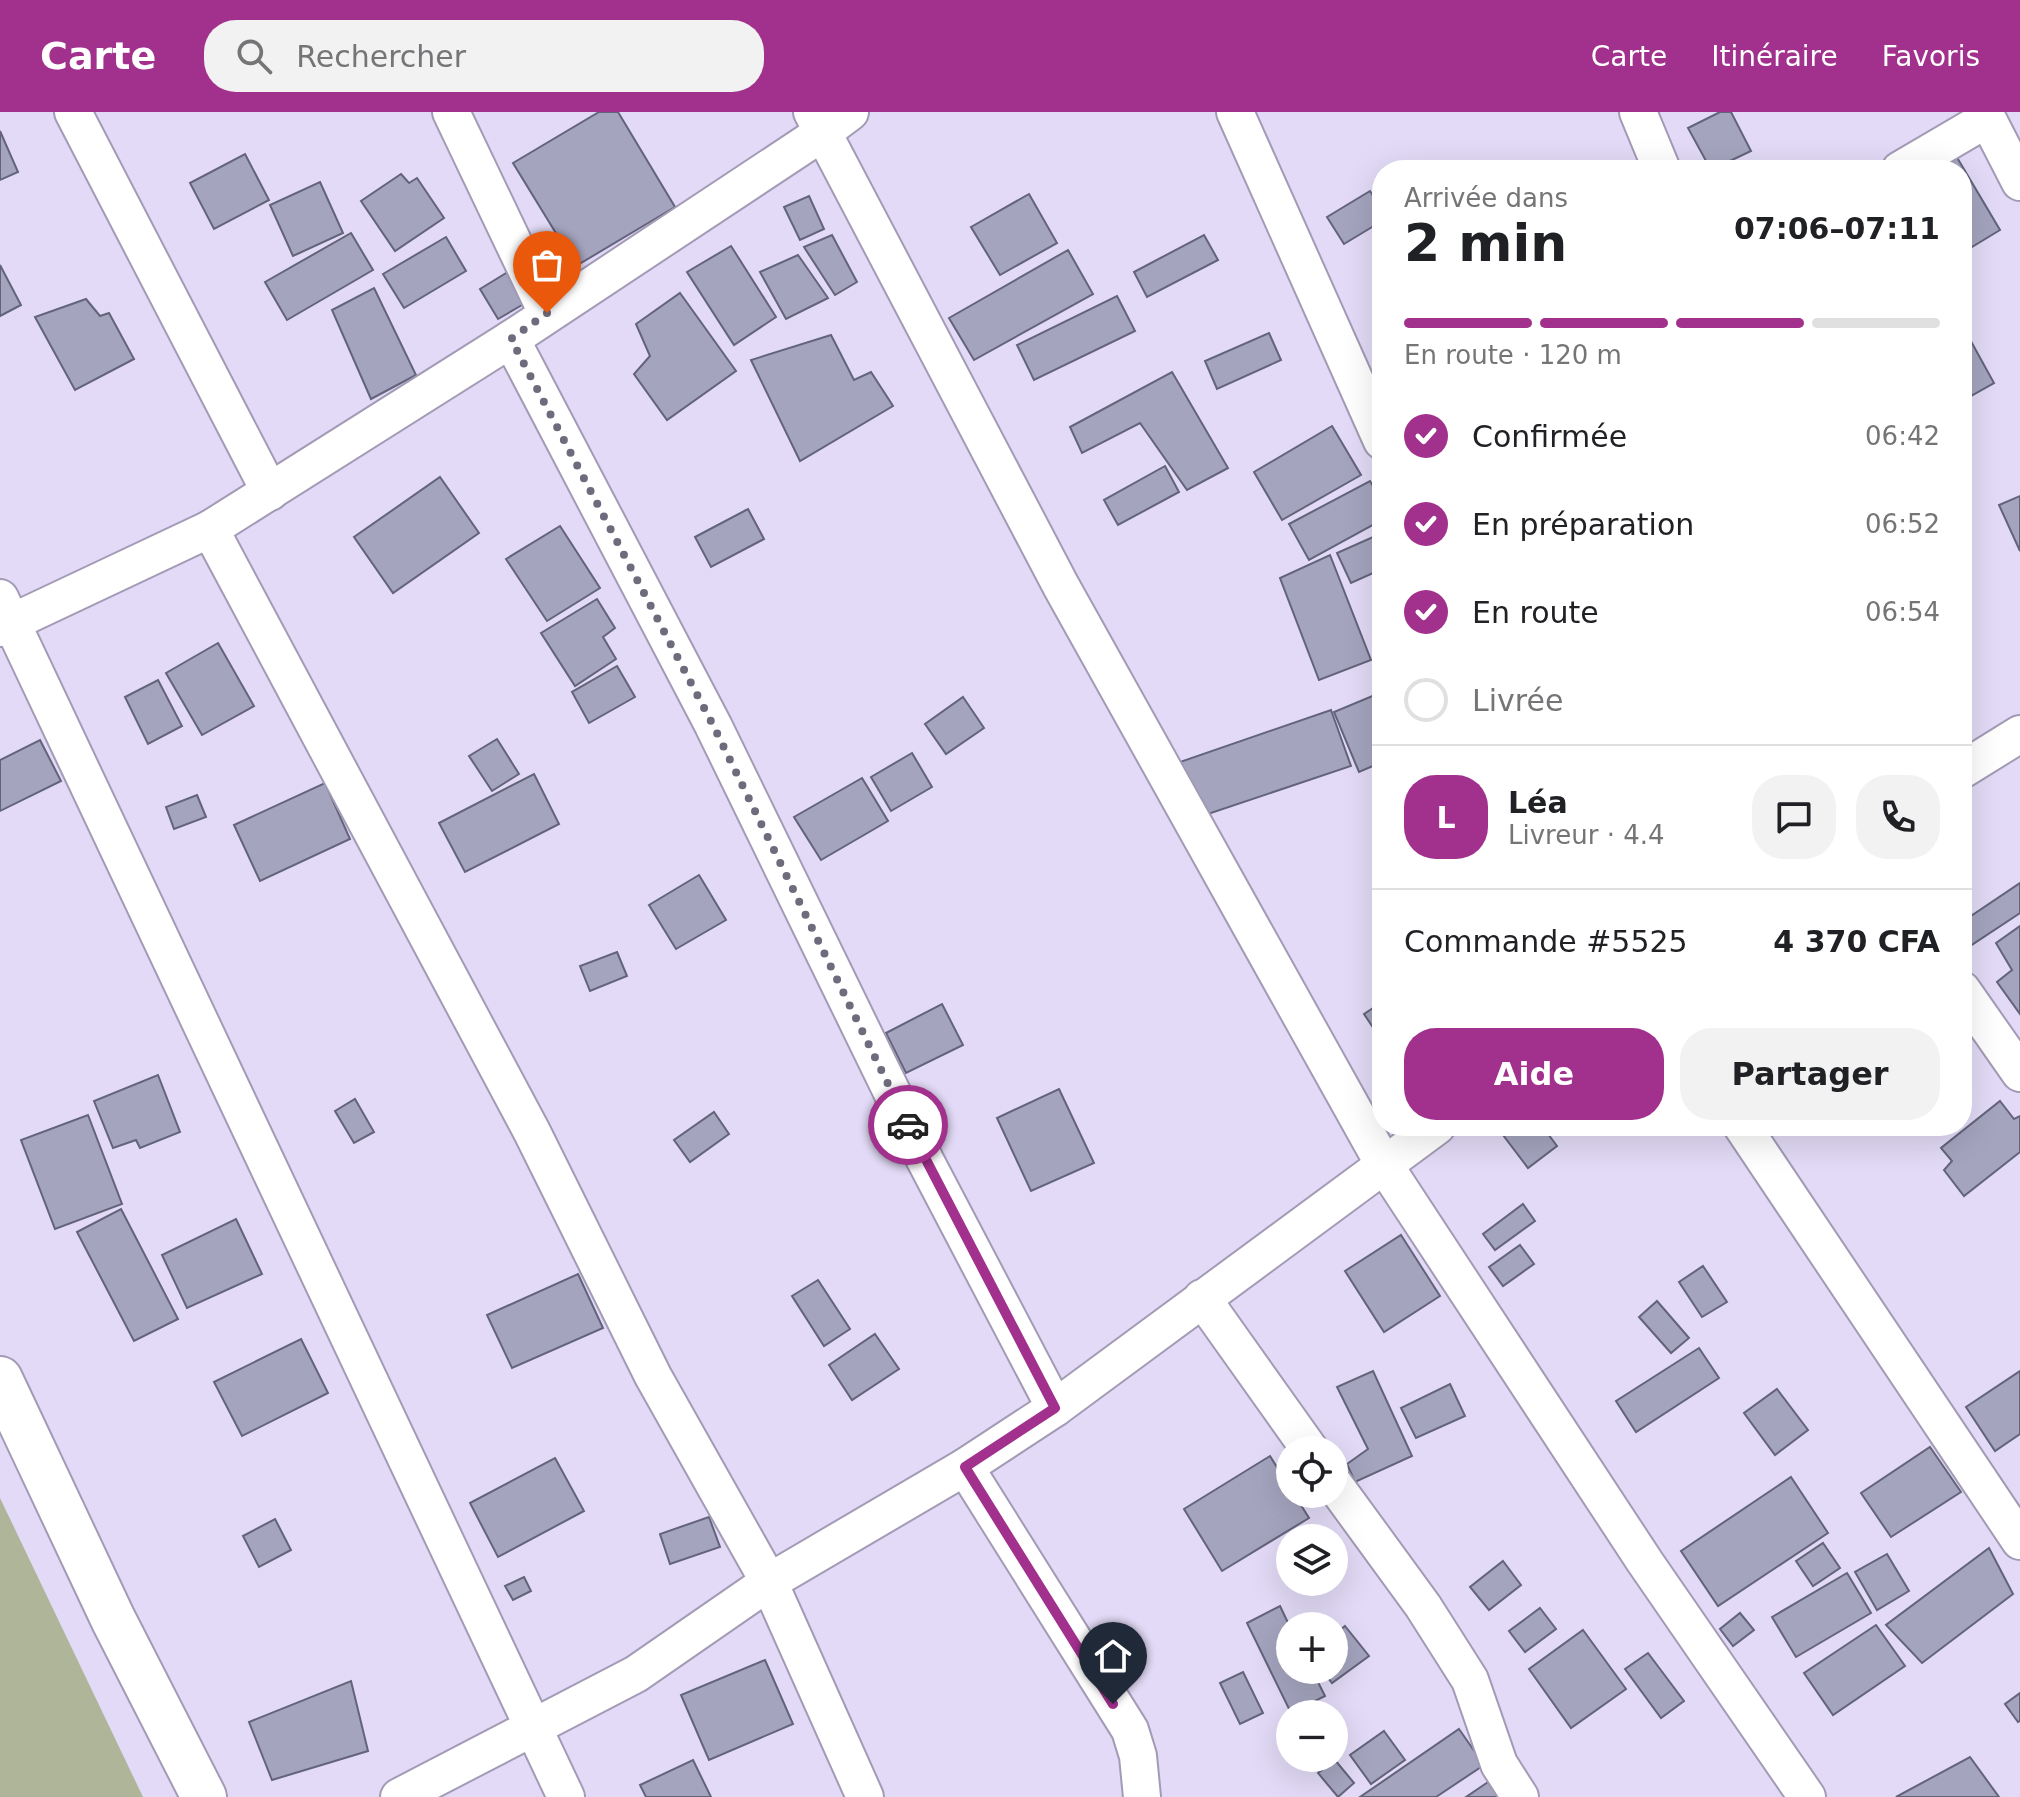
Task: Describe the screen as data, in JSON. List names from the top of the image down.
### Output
{
  "page": {
    "header": "Carte",
    "search": "Rechercher",
    "nav": ["Carte", "Itinéraire", "Favoris"],
    "heading": ["2 min", "Arrivée dans", "07:06–07:11"],
    "panel": [
      "Léa",
      "Livreur · 4.4",
      "Commande #5525",
      "4 370 CFA"
    ],
    "bar": "En route · 120 m",
    "list": [
      ["Confirmée", "06:42"],
      ["En préparation", "06:52"],
      ["En route", "06:54"],
      "Livrée"
    ],
    "round": "L",
    "buttons": ["Aide", "Partager"],
    "map_buttons": ["+", "−"]
  }
}
